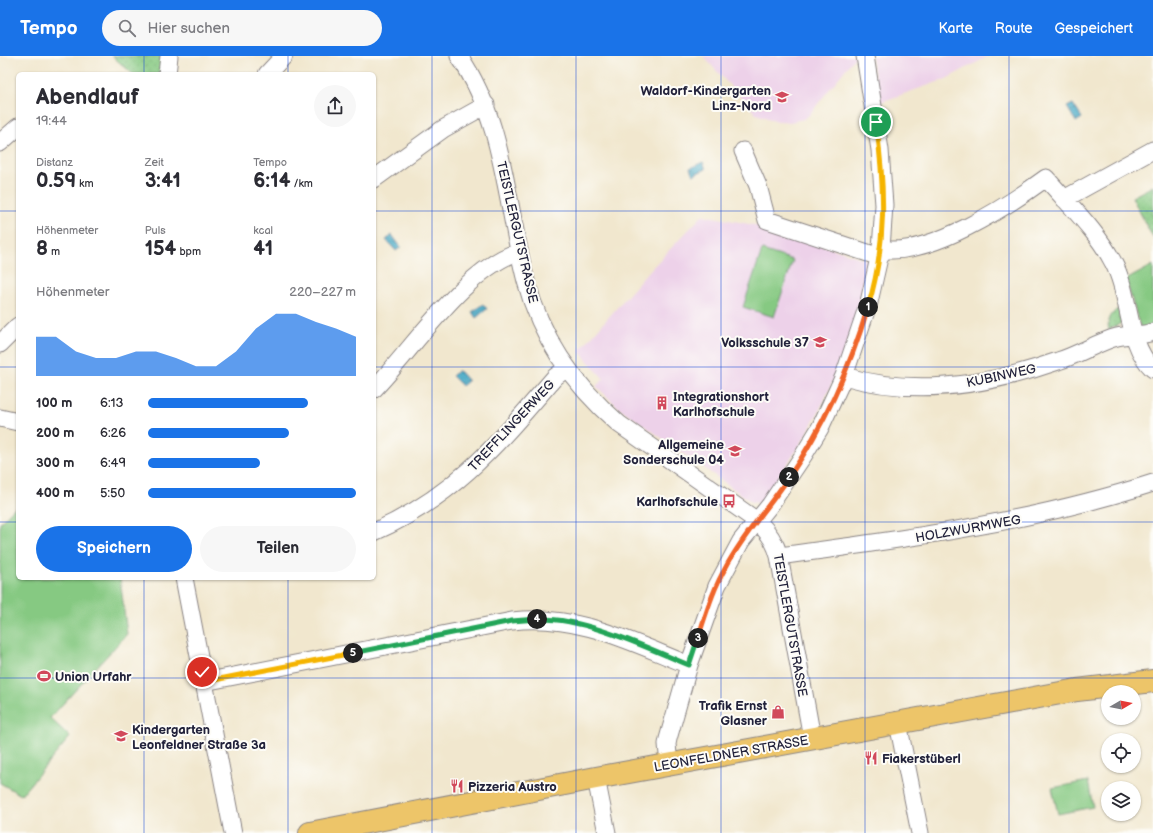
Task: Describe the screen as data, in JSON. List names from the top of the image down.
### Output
{
  "streets": {
    "main road": ["LEONFELDNER STRASSE"],
    "street": [
      "TEISTLERGUTSTRASSE",
      "KUBINWEG",
      "TREFFLINGERWEG",
      "HOLZWURMWEG"
    ]
  },
  "crossings": [
    ["TEISTLERGUTSTRASSE", "TREFFLINGERWEG"],
    ["TEISTLERGUTSTRASSE", "HOLZWURMWEG"],
    ["TEISTLERGUTSTRASSE", "LEONFELDNER STRASSE"]
  ],
  "places": {
    "school or university": [
      "Waldorf-Kindergarten Linz-Nord",
      "Volksschule 37",
      "Allgemeine Sonderschule 04",
      "Kindergarten Leonfeldner Straße 3a"
    ],
    "building": ["Integrationshort Karlhofschule"],
    "bus stop": ["Karlhofschule"],
    "sports": ["Union Urfahr"],
    "shop": ["Trafik Ernst Glasner"],
    "restaurant": ["Fiakerstüberl", "Pizzeria Austro"]
  },
  "north": "right",
  "page": {
    "header": "Tempo",
    "search": "Hier suchen",
    "nav": ["Karte", "Route", "Gespeichert"],
    "heading": ["Abendlauf", "19:44"],
    "stats": [
      ["Distanz", "0.59 km"],
      ["Zeit", "3:41"],
      ["Tempo", "6:14 /km"],
      ["Höhenmeter", "8 m"],
      ["Puls", "154 bpm"],
      ["kcal", "41"]
    ],
    "chart": ["Höhenmeter", "220–227 m"],
    "pins": [
      "1",
      "2",
      "4",
      "3",
      "5"
    ],
    "list": [
      {
        "name": "100 m",
        "note": "6:13"
      },
      {
        "name": "200 m",
        "note": "6:26"
      },
      {
        "name": "300 m",
        "note": "6:49"
      },
      {
        "name": "400 m",
        "note": "5:50"
      }
    ],
    "buttons": ["Speichern", "Teilen"]
  }
}
